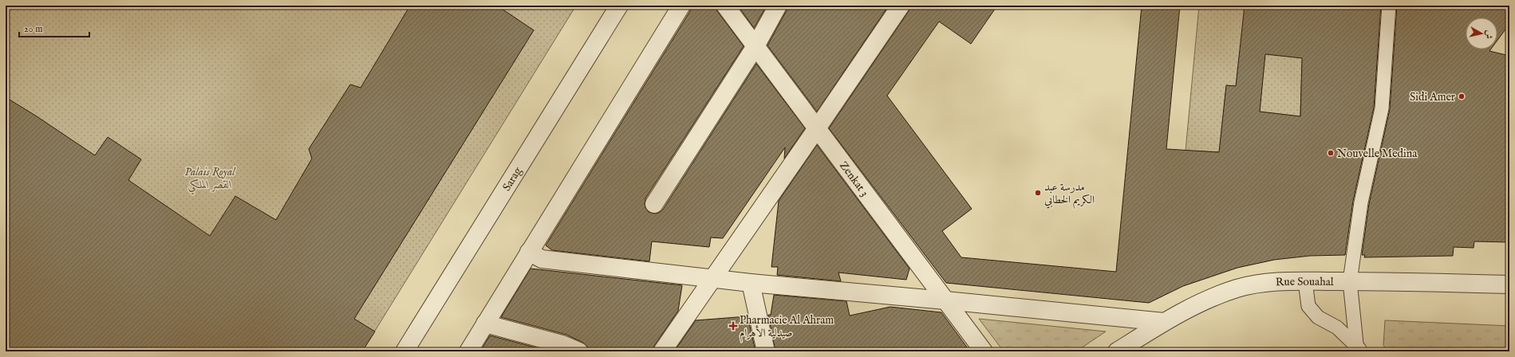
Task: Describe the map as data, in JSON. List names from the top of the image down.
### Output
{
  "streets": {
    "street": ["Sarag", "Zenkat 3", "Rue Souahal"]
  },
  "parks": ["Palais Royal القصر الملكي"],
  "places": {
    "other": ["Sidi Amer", "Nouvelle Medina", "مدرسة عبد الكريم الخطابي"],
    "health": ["Pharmacie Al Ahram صيدلية الأهرام"]
  },
  "scale_bar": "20 m",
  "north": "right"
}
